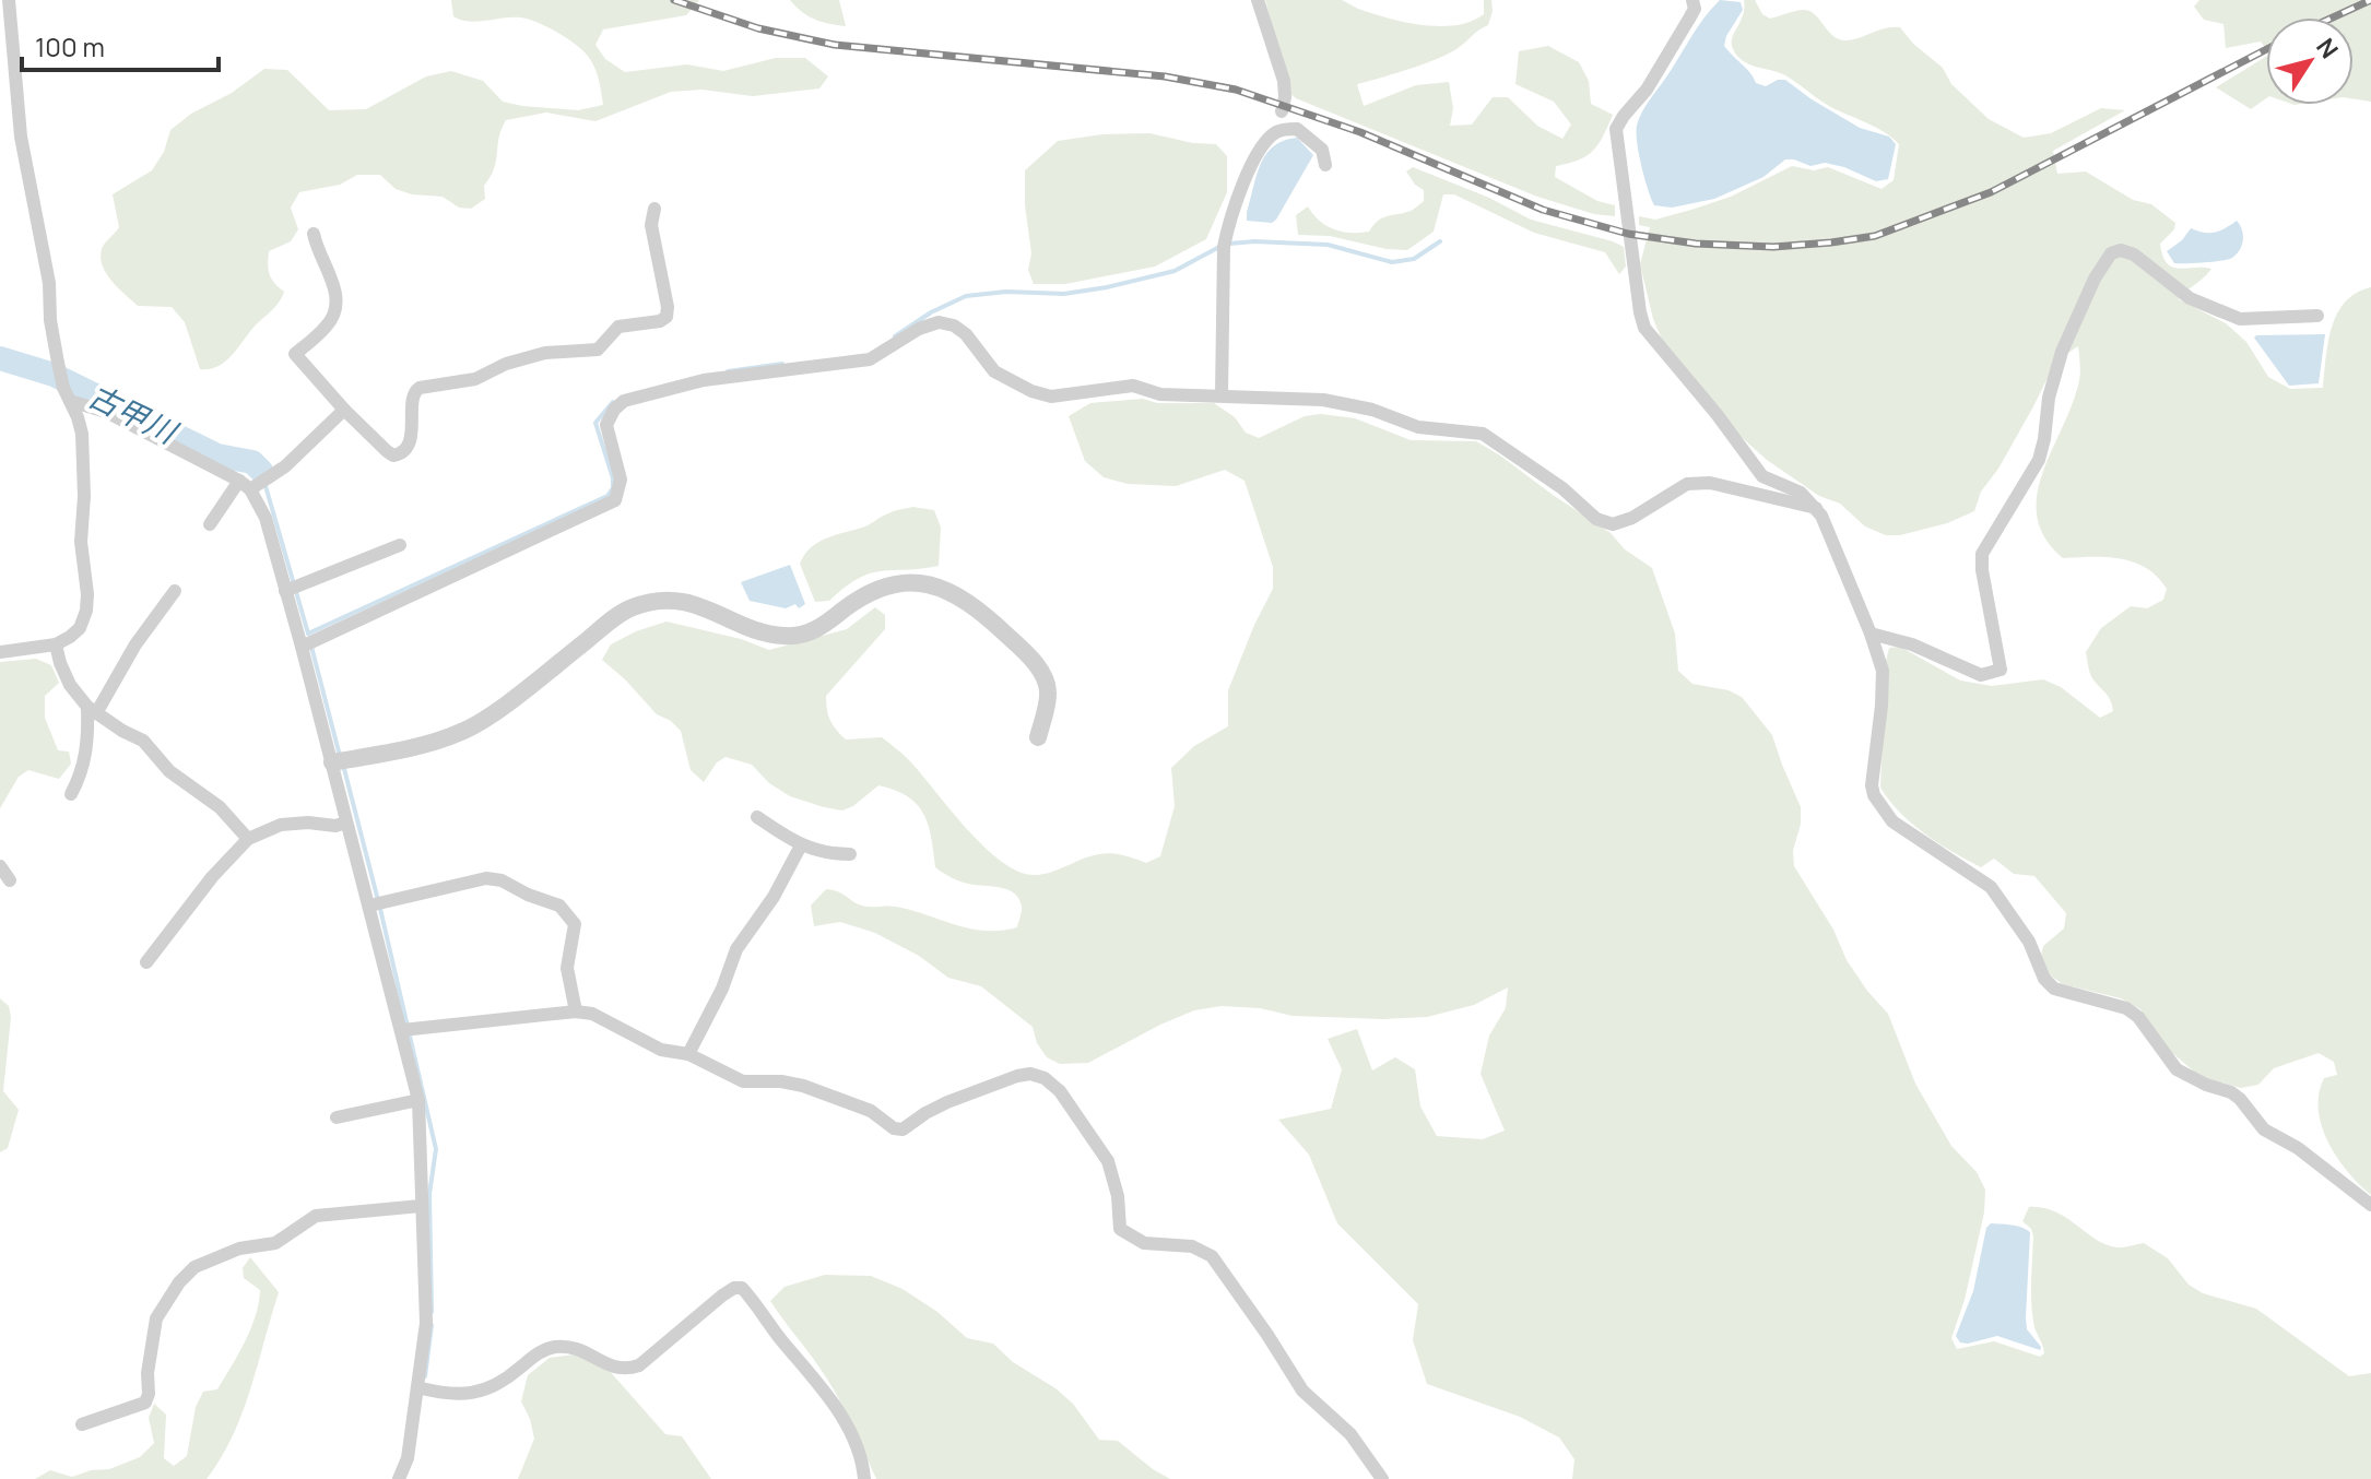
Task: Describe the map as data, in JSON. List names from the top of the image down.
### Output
{
  "water": ["古甲川"],
  "scale_bar": "100 m",
  "north": "top right"
}
